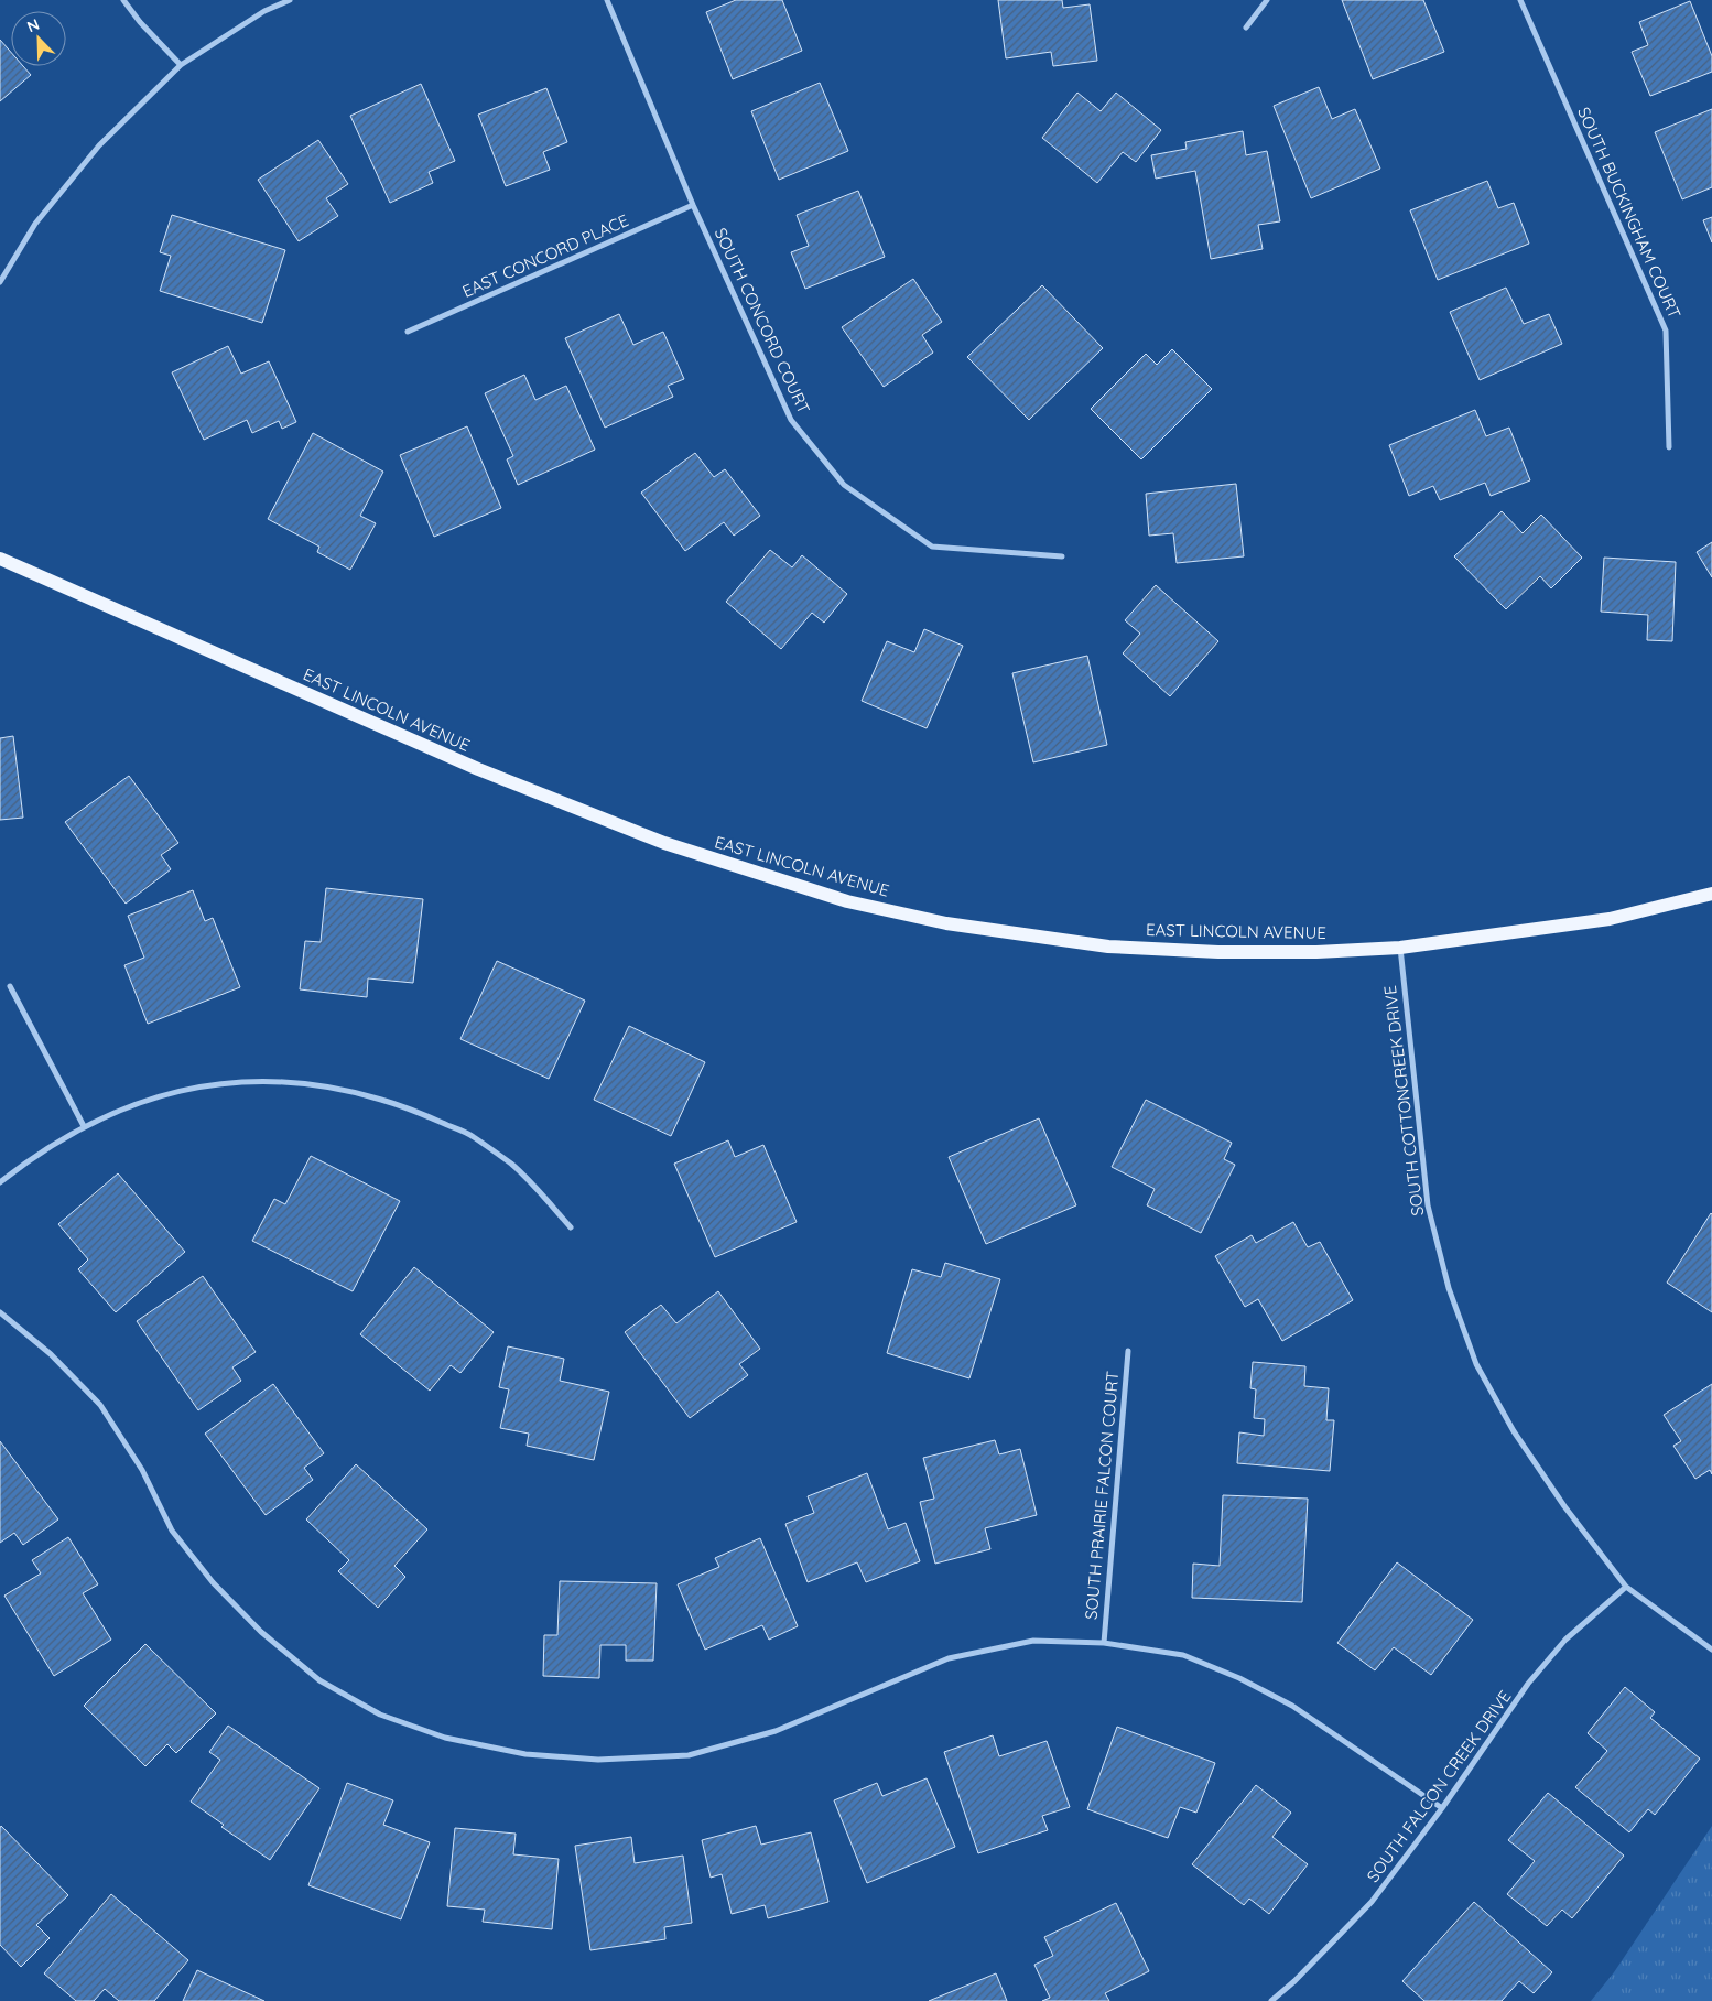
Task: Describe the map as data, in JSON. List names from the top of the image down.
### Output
{
  "streets": {
    "main road": ["EAST LINCOLN AVENUE"],
    "street": [
      "SOUTH BUCKINGHAM COURT",
      "EAST CONCORD PLACE",
      "SOUTH CONCORD COURT",
      "SOUTH COTTONCREEK DRIVE",
      "SOUTH PRAIRIE FALCON COURT",
      "SOUTH FALCON CREEK DRIVE"
    ]
  },
  "crossings": [
    ["EAST CONCORD PLACE", "SOUTH CONCORD COURT"],
    ["EAST LINCOLN AVENUE", "SOUTH COTTONCREEK DRIVE"],
    ["SOUTH COTTONCREEK DRIVE", "SOUTH FALCON CREEK DRIVE"]
  ],
  "north": "top left"
}
